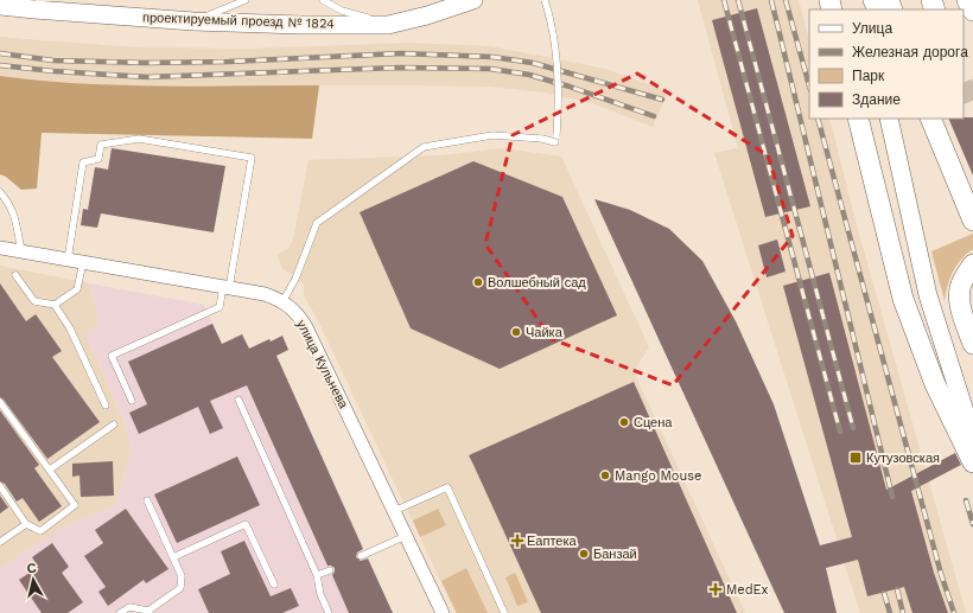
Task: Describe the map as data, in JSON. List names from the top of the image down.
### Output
{
  "streets": {
    "street": ["проектируемый проезд № 1824", "улица Кульнева"]
  },
  "places": {
    "other": [
      "Волшебный сад",
      "Чайка",
      "Сцена",
      "Mango Mouse",
      "Банзай"
    ],
    "transit": ["Кутузовская"],
    "health": ["Еаптека", "MedEx"]
  },
  "legend": [
    "Улица",
    "Железная дорога",
    "Парк",
    "Здание"
  ],
  "north": "top"
}
